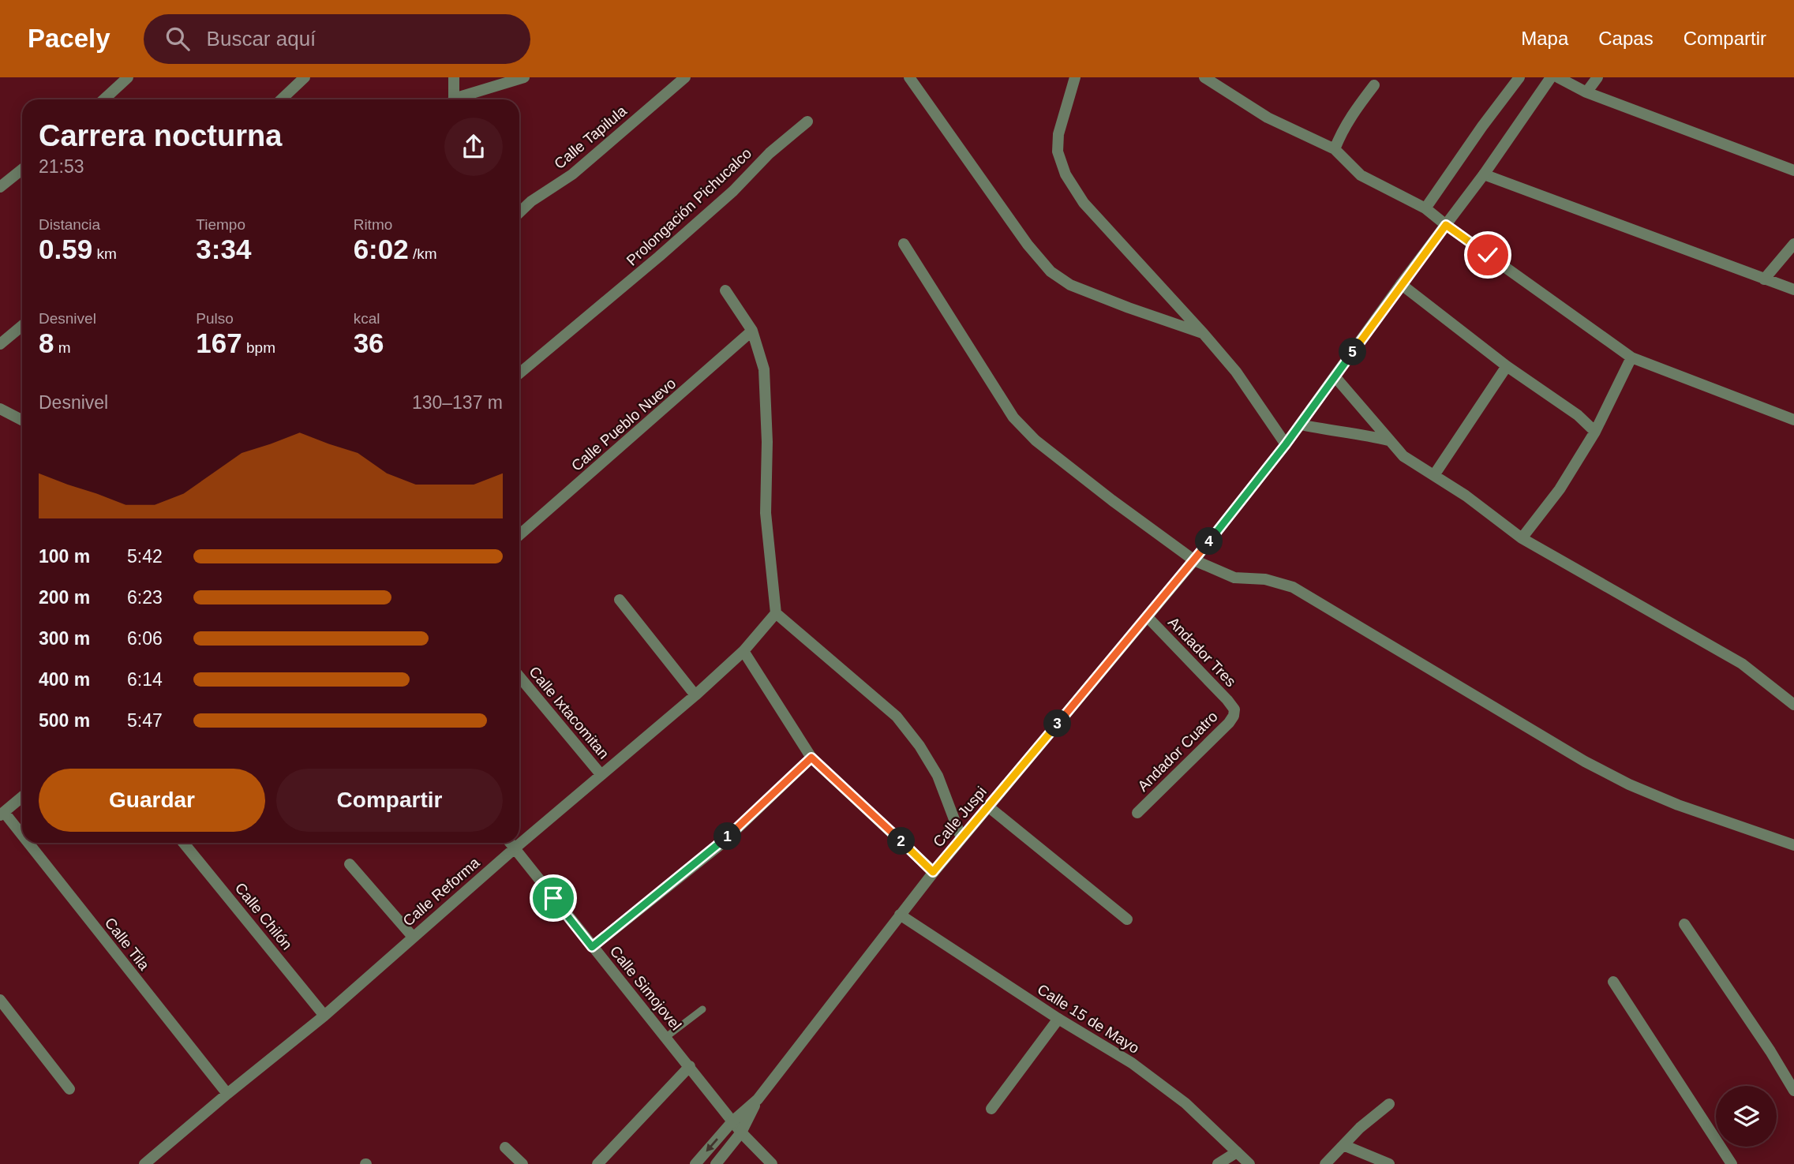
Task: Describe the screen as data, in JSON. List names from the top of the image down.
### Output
{
  "streets": {
    "street": [
      "Calle Tapilula",
      "Prolongación Pichucalco",
      "Calle Pueblo Nuevo",
      "Andador Tres",
      "Calle Ixtacomitan",
      "Andador Cuatro",
      "Calle Juspi",
      "Calle Reforma",
      "Calle Chilón",
      "Calle Tila",
      "Calle Simojovel",
      "Calle 15 de Mayo"
    ]
  },
  "crossings": [
    ["Andador Tres", "Andador Cuatro"],
    ["Andador Tres", "Calle Juspi"],
    ["Calle Ixtacomitan", "Calle Reforma"],
    ["Calle Juspi", "Calle Simojovel"],
    ["Calle Juspi", "Calle 15 de Mayo"],
    ["Calle Reforma", "Calle Chilón"],
    ["Calle Reforma", "Calle Tila"],
    ["Calle Reforma", "Calle Simojovel"]
  ],
  "page": {
    "header": "Pacely",
    "search": "Buscar aquí",
    "nav": ["Mapa", "Capas", "Compartir"],
    "heading": ["Carrera nocturna", "21:53"],
    "stats": [
      ["Distancia", "0.59 km"],
      ["Tiempo", "3:34"],
      ["Ritmo", "6:02 /km"],
      ["Desnivel", "8 m"],
      ["Pulso", "167 bpm"],
      ["kcal", "36"]
    ],
    "pins": [
      "5",
      "4",
      "3",
      "1",
      "2"
    ],
    "chart": ["Desnivel", "130–137 m"],
    "list": [
      {
        "name": "100 m",
        "note": "5:42"
      },
      {
        "name": "200 m",
        "note": "6:23"
      },
      {
        "name": "300 m",
        "note": "6:06"
      },
      {
        "name": "400 m",
        "note": "6:14"
      },
      {
        "name": "500 m",
        "note": "5:47"
      }
    ],
    "buttons": ["Guardar", "Compartir"]
  }
}
